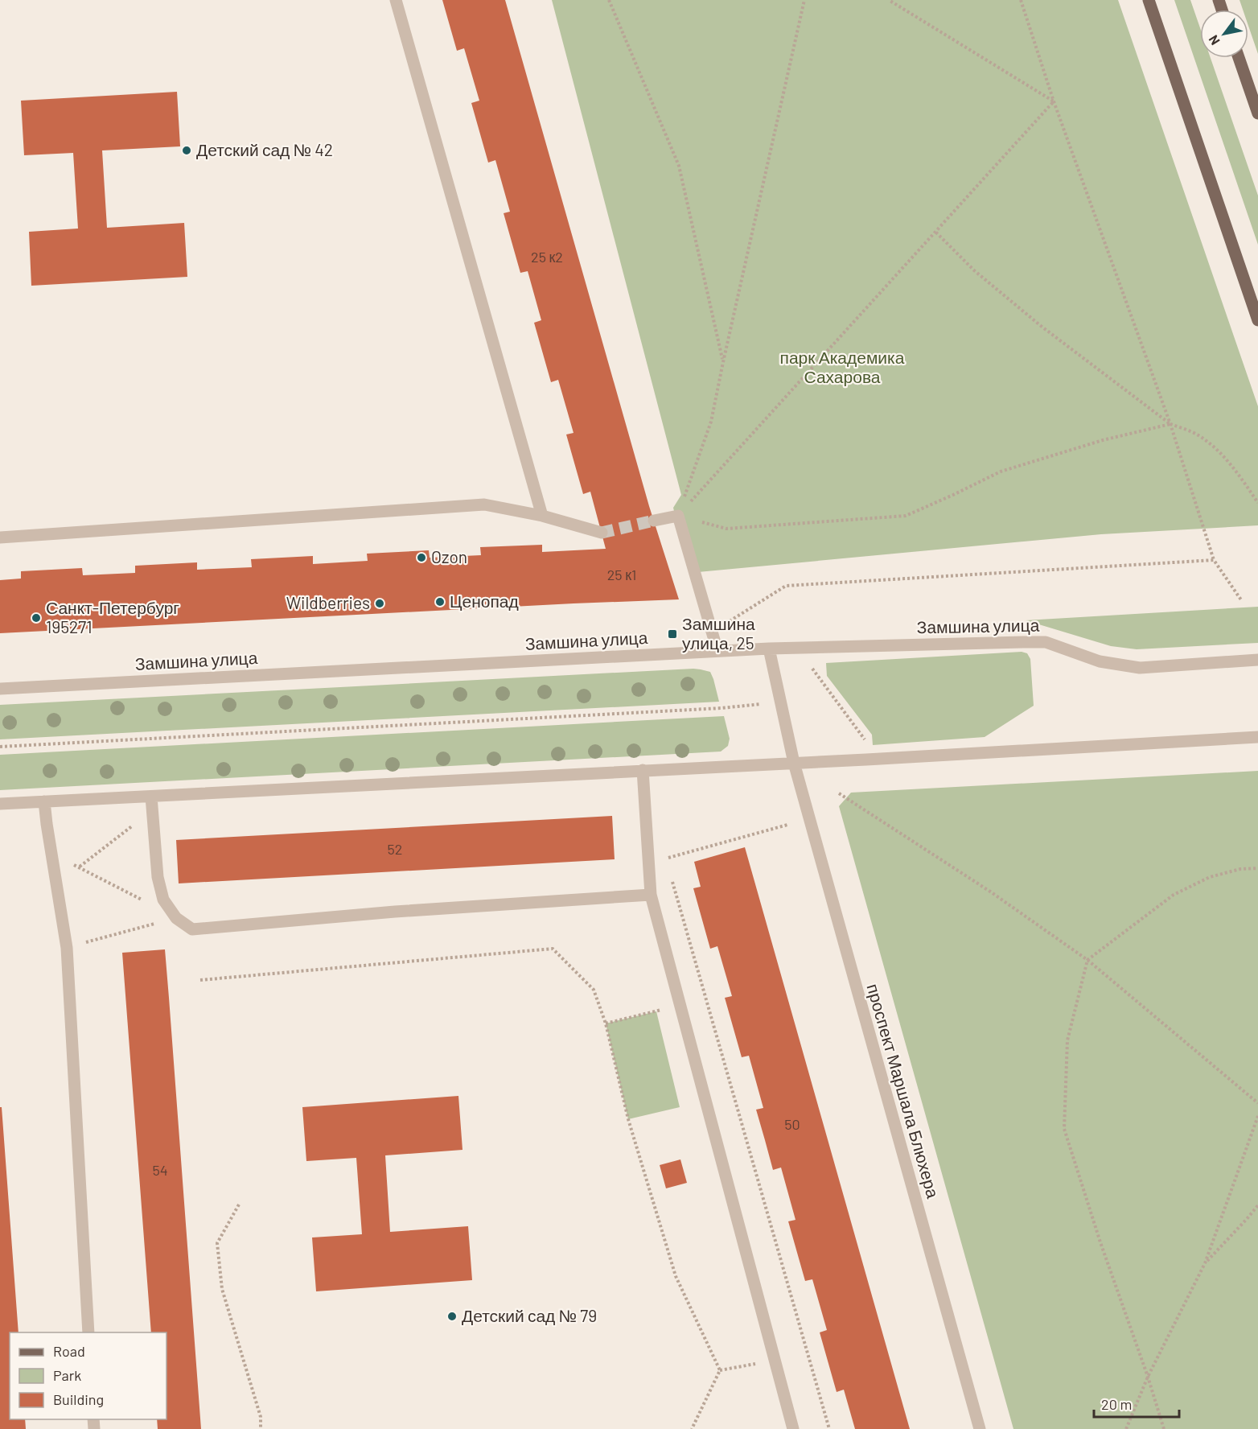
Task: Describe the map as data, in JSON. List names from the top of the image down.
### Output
{
  "streets": {
    "street": ["Замшина улица", "проспект Маршала Блюхера"]
  },
  "crossings": [
    ["Замшина улица", "проспект Маршала Блюхера"]
  ],
  "parks": ["парк Академика Сахарова"],
  "places": {
    "other": [
      "Детский сад № 42",
      "Ozon",
      "Ценопад",
      "Wildberries",
      "Санкт-Петербург 195271",
      "Детский сад № 79"
    ],
    "transit": ["Замшина улица, 25"]
  },
  "house_numbers": [
    "25 к2",
    "25 к1",
    "52",
    "50",
    "54"
  ],
  "legend": ["Road", "Park", "Building"],
  "scale_bar": "20 m",
  "north": "bottom left"
}
